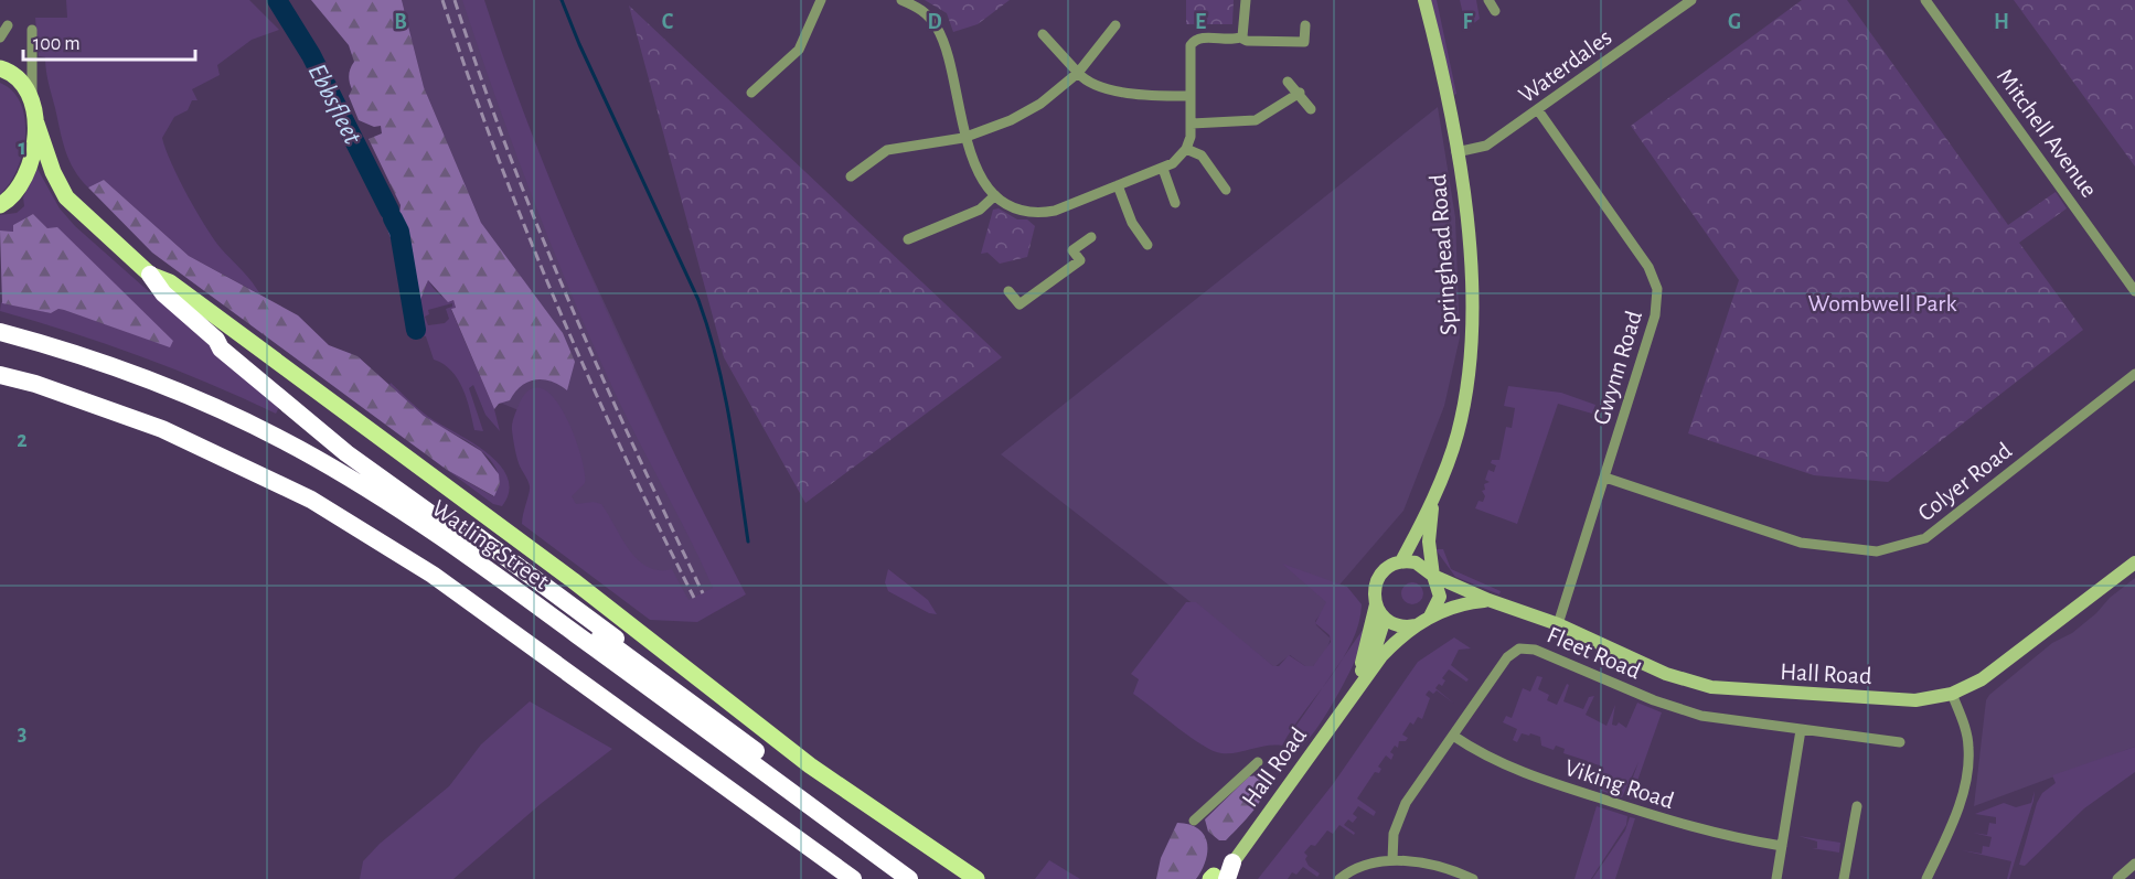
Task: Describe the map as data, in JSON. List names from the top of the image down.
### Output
{
  "streets": {
    "highway": ["Watling Street"],
    "main road": ["Springhead Road", "Hall Road"],
    "street": [
      "Waterdales",
      "Mitchell Avenue",
      "Gwynn Road",
      "Colyer Road",
      "Fleet Road",
      "Viking Road"
    ]
  },
  "crossings": [
    ["Waterdales", "Springhead Road"],
    ["Waterdales", "Gwynn Road"],
    ["Springhead Road", "Hall Road"],
    ["Gwynn Road", "Colyer Road"],
    ["Gwynn Road", "Hall Road"],
    ["Fleet Road", "Viking Road"]
  ],
  "water": ["Ebbsfleet"],
  "parks": ["Wombwell Park"],
  "scale_bar": "100 m",
  "grid": {
    "columns": [
      "B",
      "C",
      "D",
      "E",
      "F",
      "G",
      "H"
    ],
    "rows": ["1", "2", "3"]
  }
}
